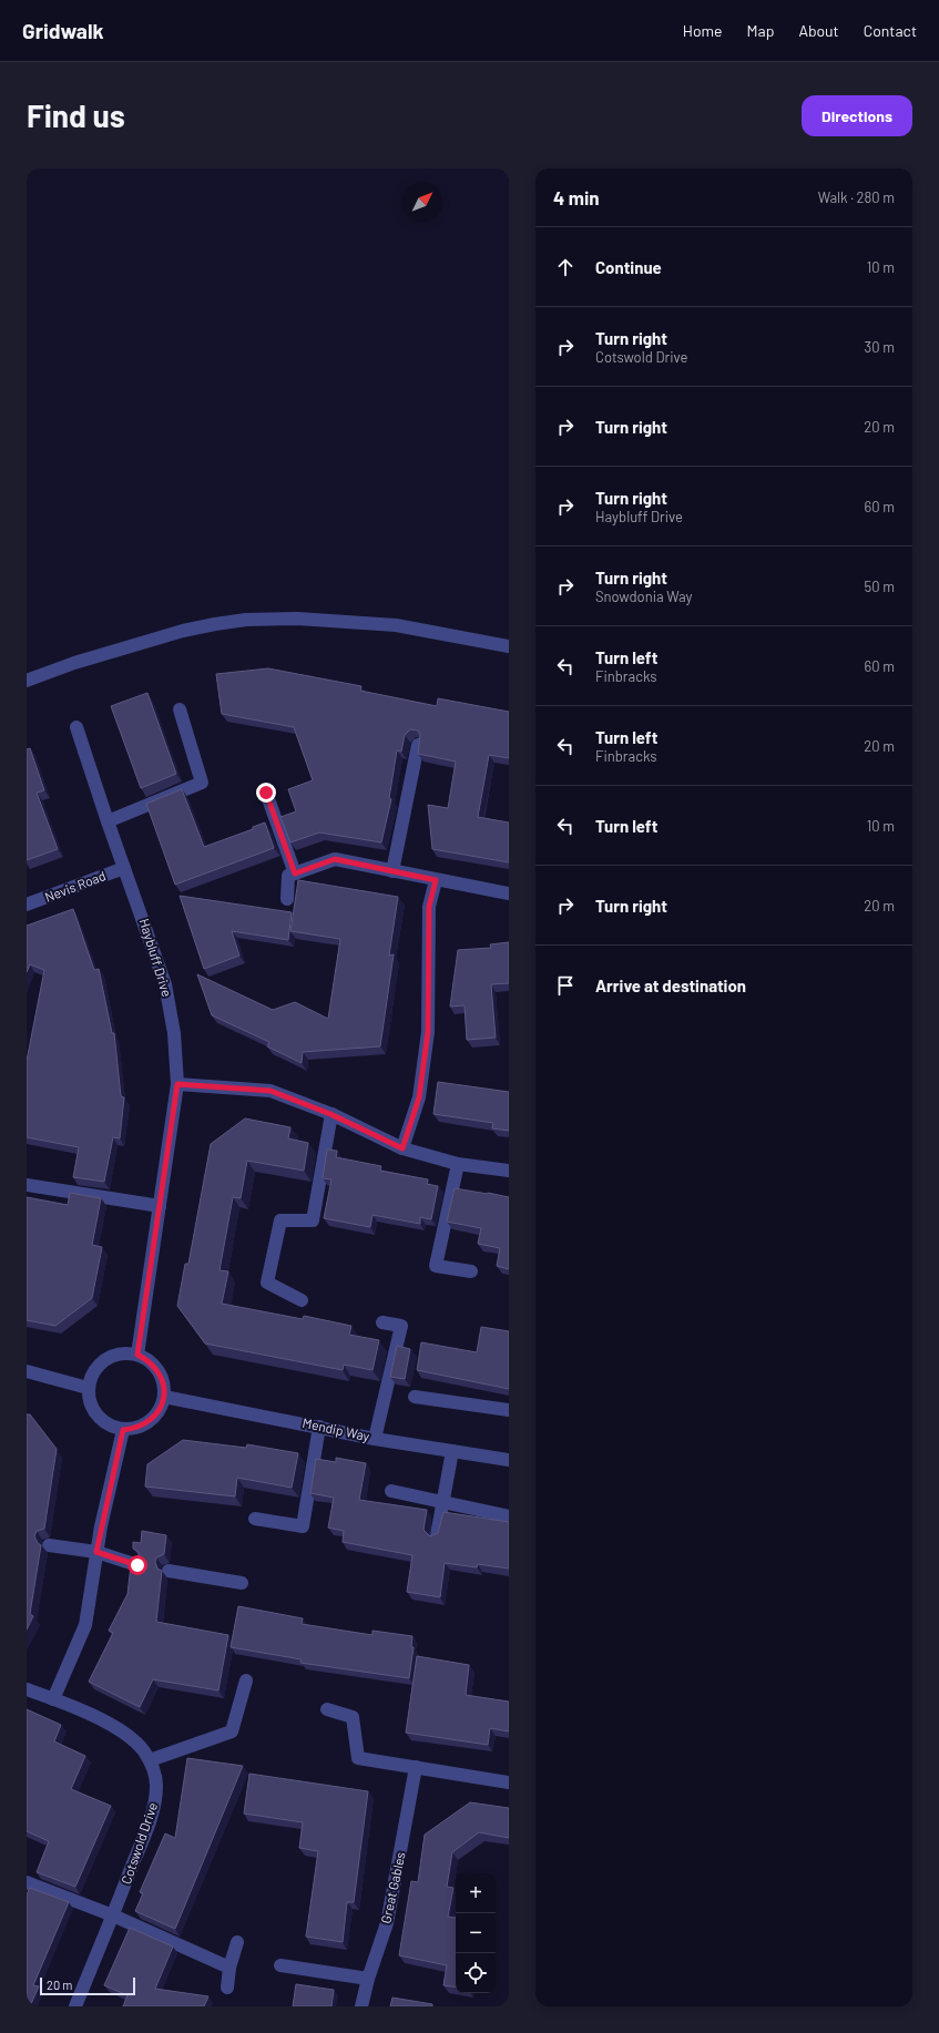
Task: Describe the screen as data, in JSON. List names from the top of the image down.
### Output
{
  "streets": {
    "street": [
      "Nevis Road",
      "Haybluff Drive",
      "Mendip Way",
      "Cotswold Drive",
      "Great Gables"
    ]
  },
  "crossings": [
    ["Nevis Road", "Haybluff Drive"],
    ["Haybluff Drive", "Mendip Way"]
  ],
  "scale_bar": "20 m",
  "north": "top right",
  "page": {
    "header": "Gridwalk",
    "nav": [
      "Home",
      "Map",
      "About",
      "Contact"
    ],
    "buttons": "Directions",
    "title": "Find us",
    "heading": ["4 min", "Walk · 280 m"],
    "list": [
      ["Continue", "10 m"],
      ["Turn right", "Cotswold Drive", "30 m"],
      ["Turn right", "20 m"],
      ["Turn right", "Haybluff Drive", "60 m"],
      ["Turn right", "Snowdonia Way", "50 m"],
      ["Turn left", "Finbracks", "60 m"],
      ["Turn left", "Finbracks", "20 m"],
      ["Turn left", "10 m"],
      ["Turn right", "20 m"],
      "Arrive at destination"
    ],
    "map_buttons": ["+", "−"],
    "scale": "20 m"
  }
}
